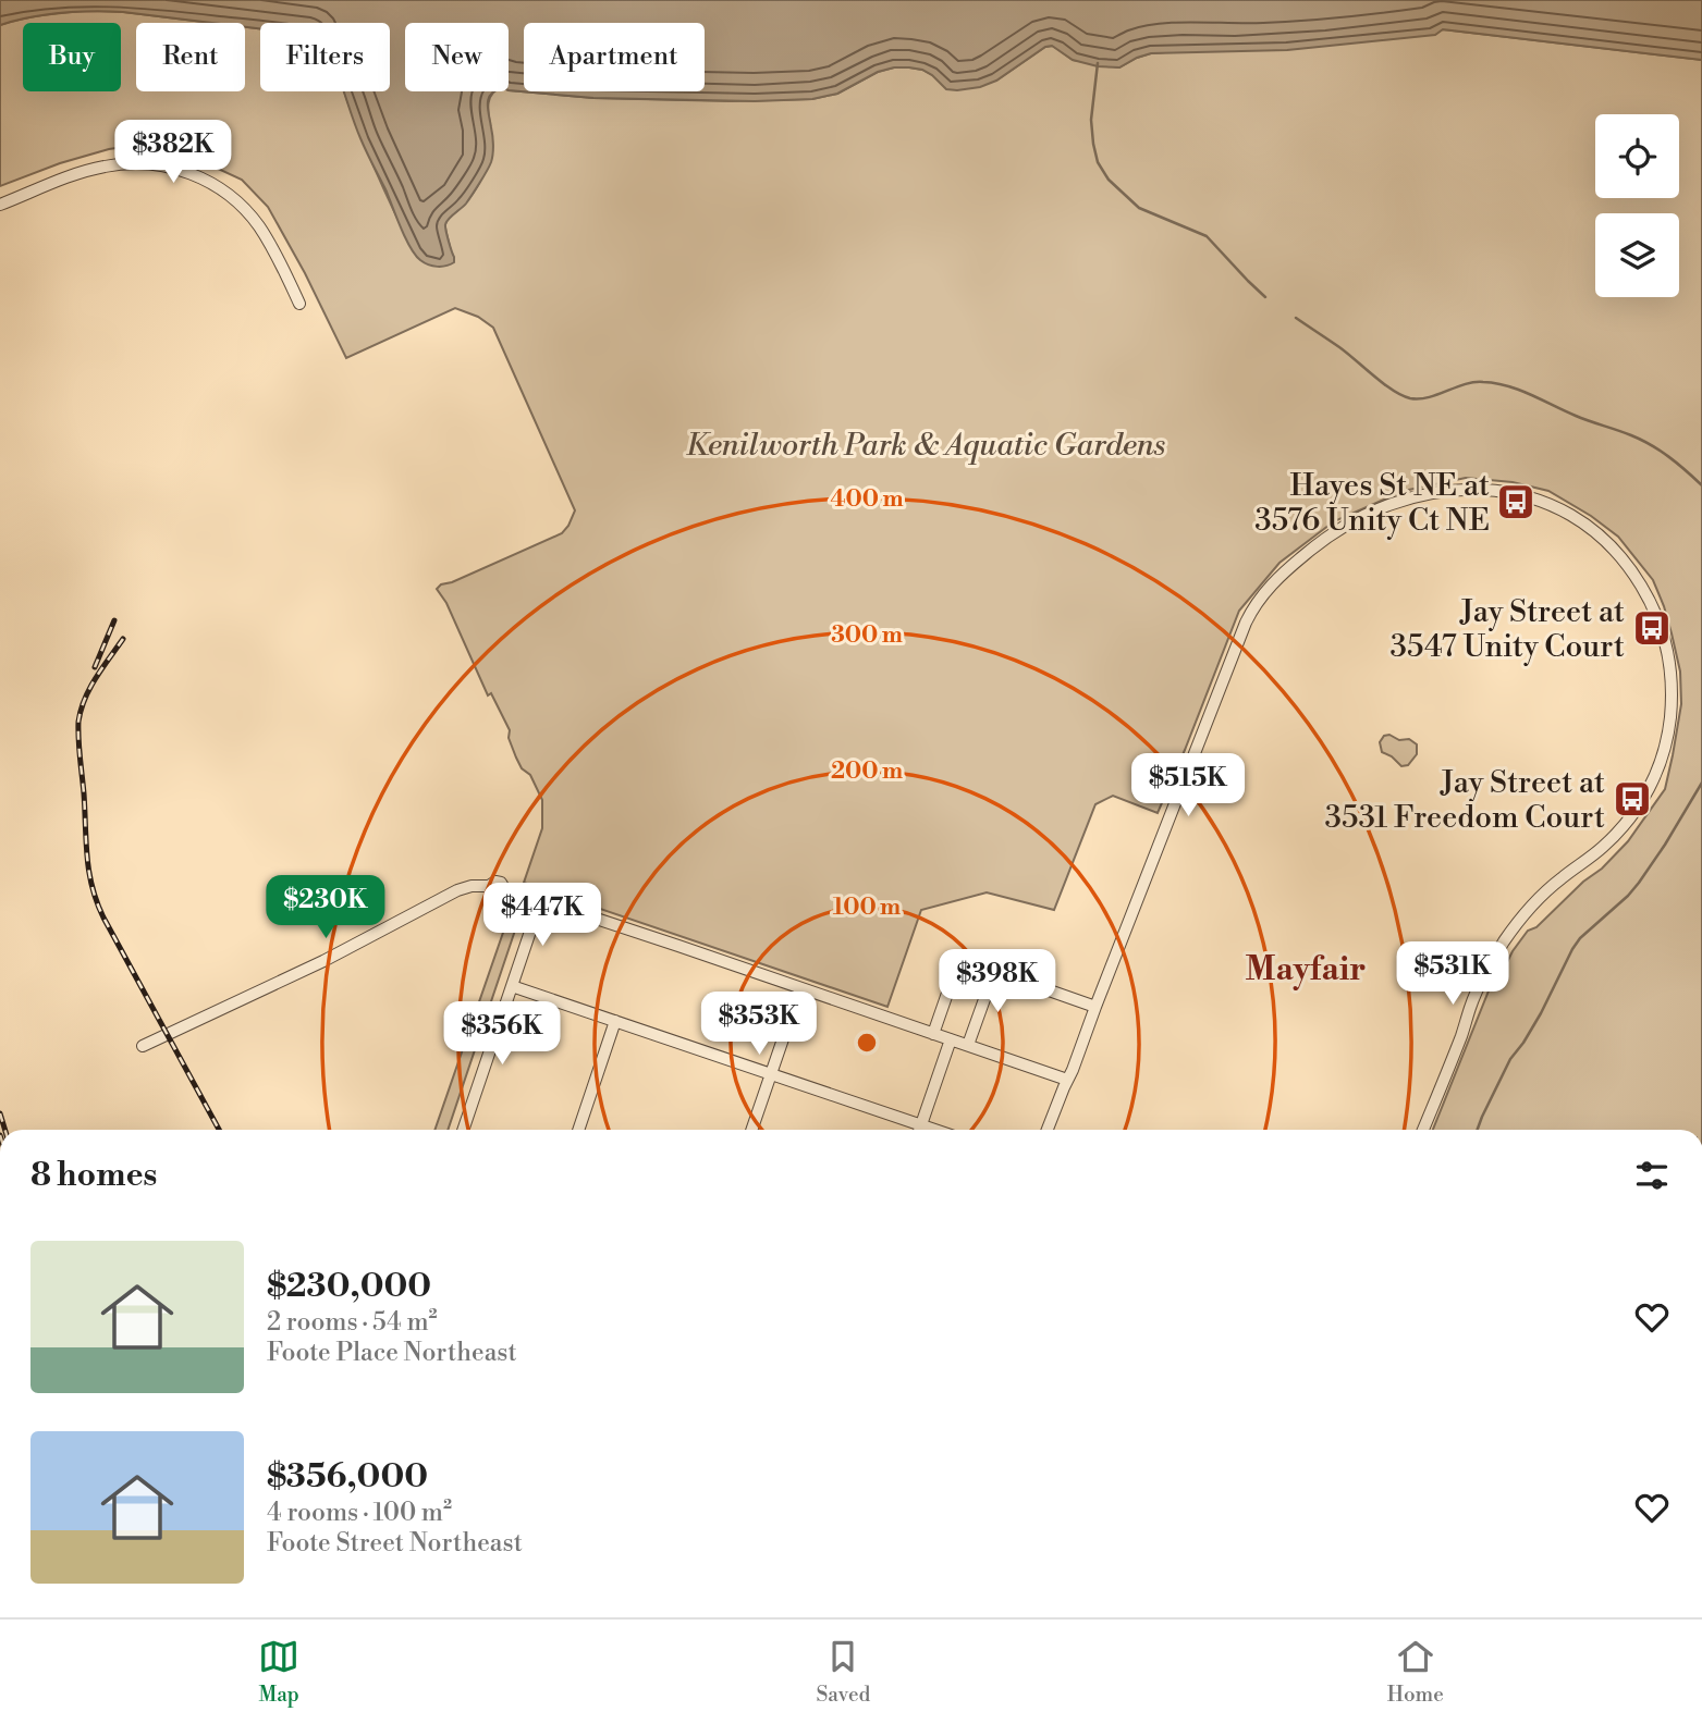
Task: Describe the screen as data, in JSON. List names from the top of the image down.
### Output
{
  "districts": ["Mayfair"],
  "parks": ["Kenilworth Park & Aquatic Gardens"],
  "places": {
    "bus stop": ["Hayes St NE at 3576 Unity Ct NE", "Jay Street at 3547 Unity Court", "Jay Street at 3531 Freedom Court"]
  },
  "page": {
    "chip": [
      "Buy",
      "Rent",
      "Filters",
      "New",
      "Apartment"
    ],
    "price": [
      "$382K",
      "$515K",
      "$230K",
      "$447K",
      "$531K",
      "$398K",
      "$353K",
      "$356K"
    ],
    "heading": "8 homes",
    "list": [
      {
        "name": "$230,000",
        "note": "2 rooms · 54 m² · Foote Place Northeast"
      },
      {
        "name": "$356,000",
        "note": "4 rooms · 100 m² · Foote Street Northeast"
      }
    ],
    "tabs": ["Map", "Saved", "Home"]
  },
  "rings": [
    "400 m",
    "300 m",
    "200 m",
    "100 m"
  ]
}
